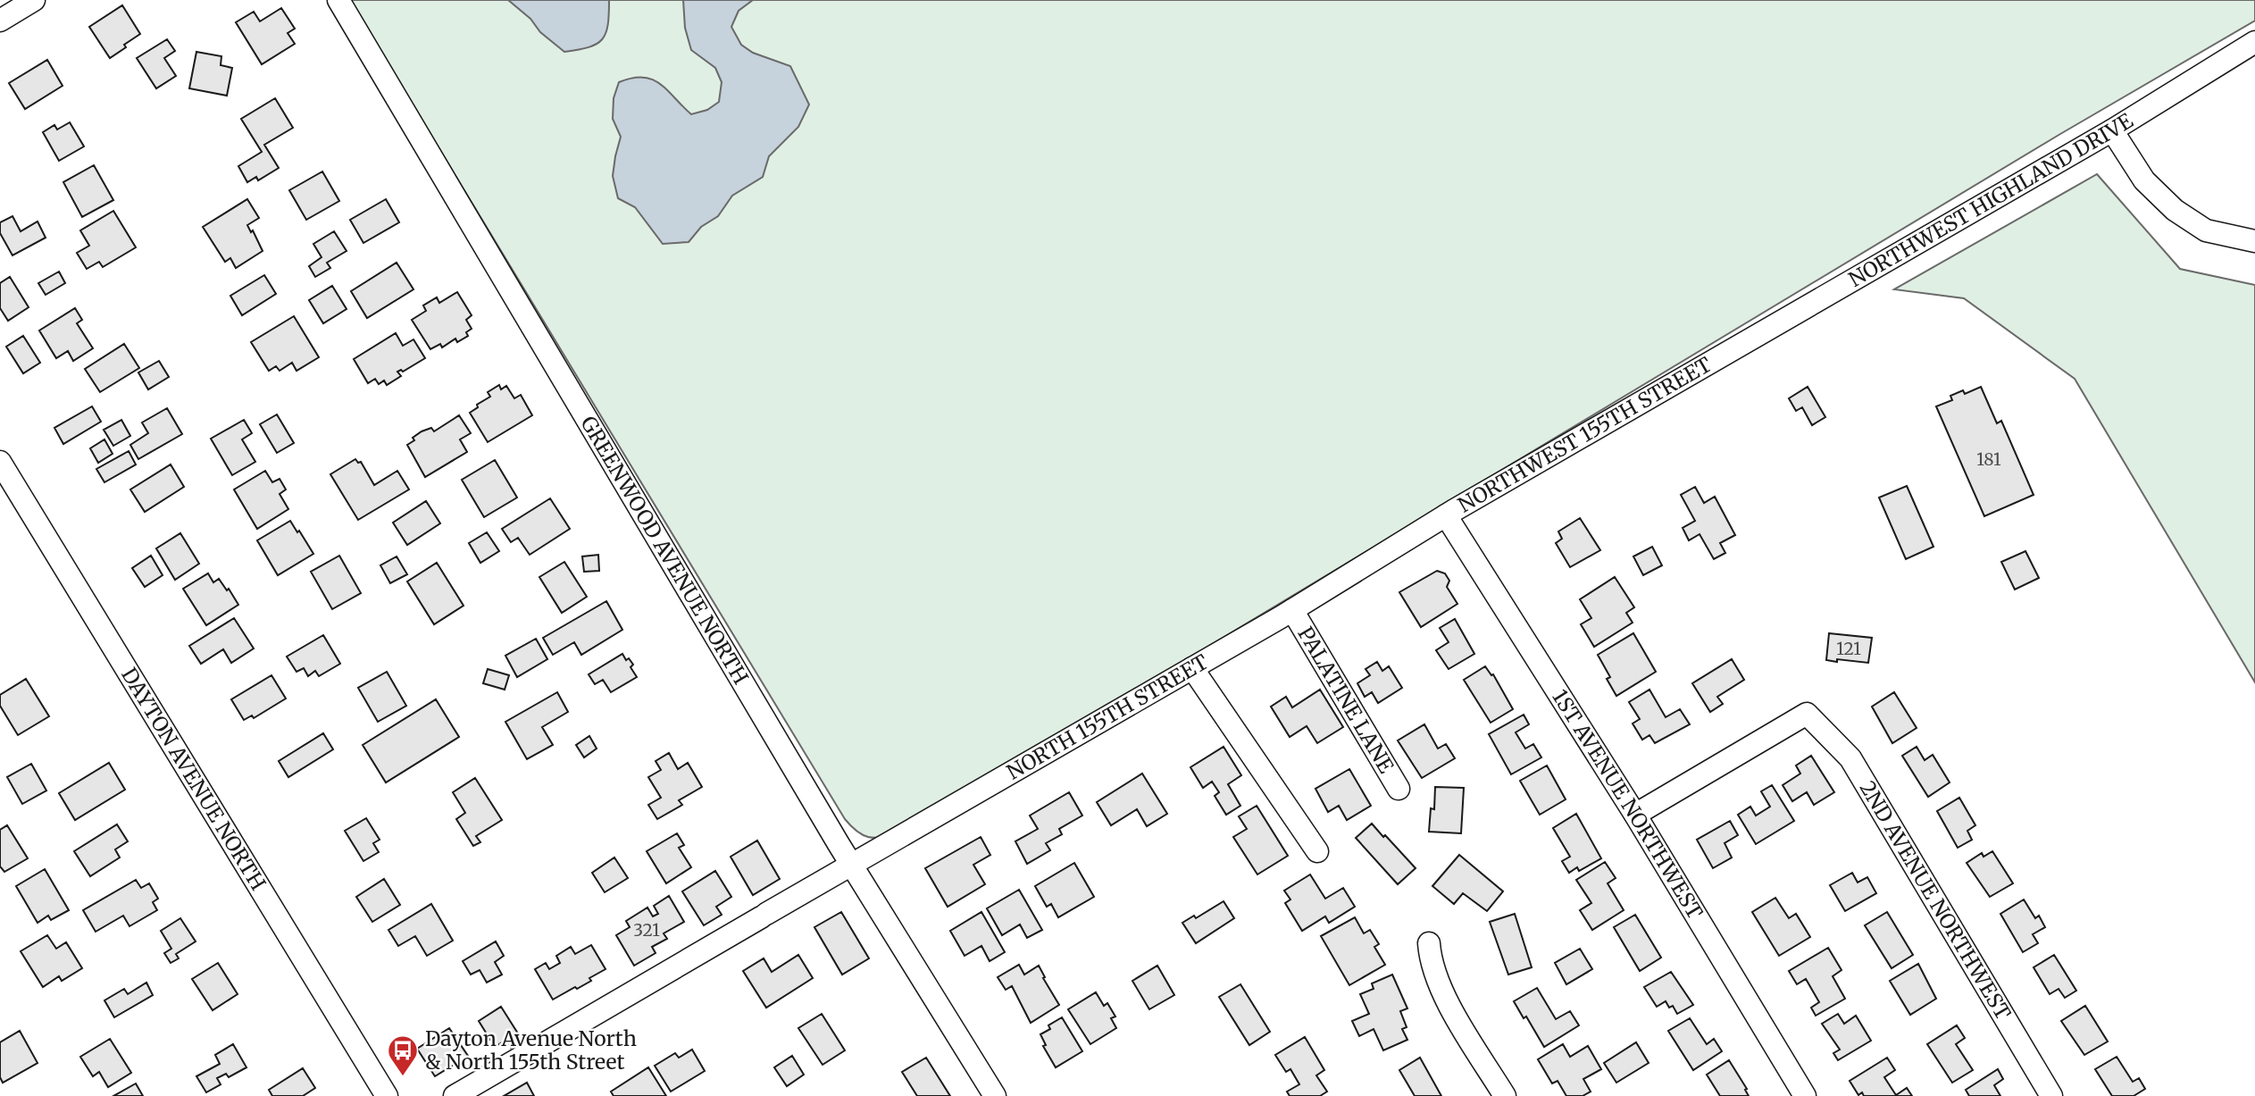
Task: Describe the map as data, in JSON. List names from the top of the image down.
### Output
{
  "streets": {
    "street": [
      "NORTHWEST HIGHLAND DRIVE",
      "NORTHWEST 155TH STREET",
      "GREENWOOD AVENUE NORTH",
      "PALATINE LANE",
      "NORTH 155TH STREET",
      "DAYTON AVENUE NORTH",
      "1ST AVENUE NORTHWEST",
      "2ND AVENUE NORTHWEST"
    ]
  },
  "crossings": [
    ["NORTHWEST HIGHLAND DRIVE", "NORTHWEST 155TH STREET"],
    ["NORTHWEST 155TH STREET", "NORTH 155TH STREET"],
    ["NORTHWEST 155TH STREET", "1ST AVENUE NORTHWEST"],
    ["GREENWOOD AVENUE NORTH", "NORTH 155TH STREET"],
    ["PALATINE LANE", "NORTH 155TH STREET"],
    ["NORTH 155TH STREET", "1ST AVENUE NORTHWEST"],
    ["1ST AVENUE NORTHWEST", "2ND AVENUE NORTHWEST"]
  ],
  "places": {
    "bus stop": ["Dayton Avenue North & North 155th Street"]
  },
  "house_numbers": ["181", "121", "321"]
}
